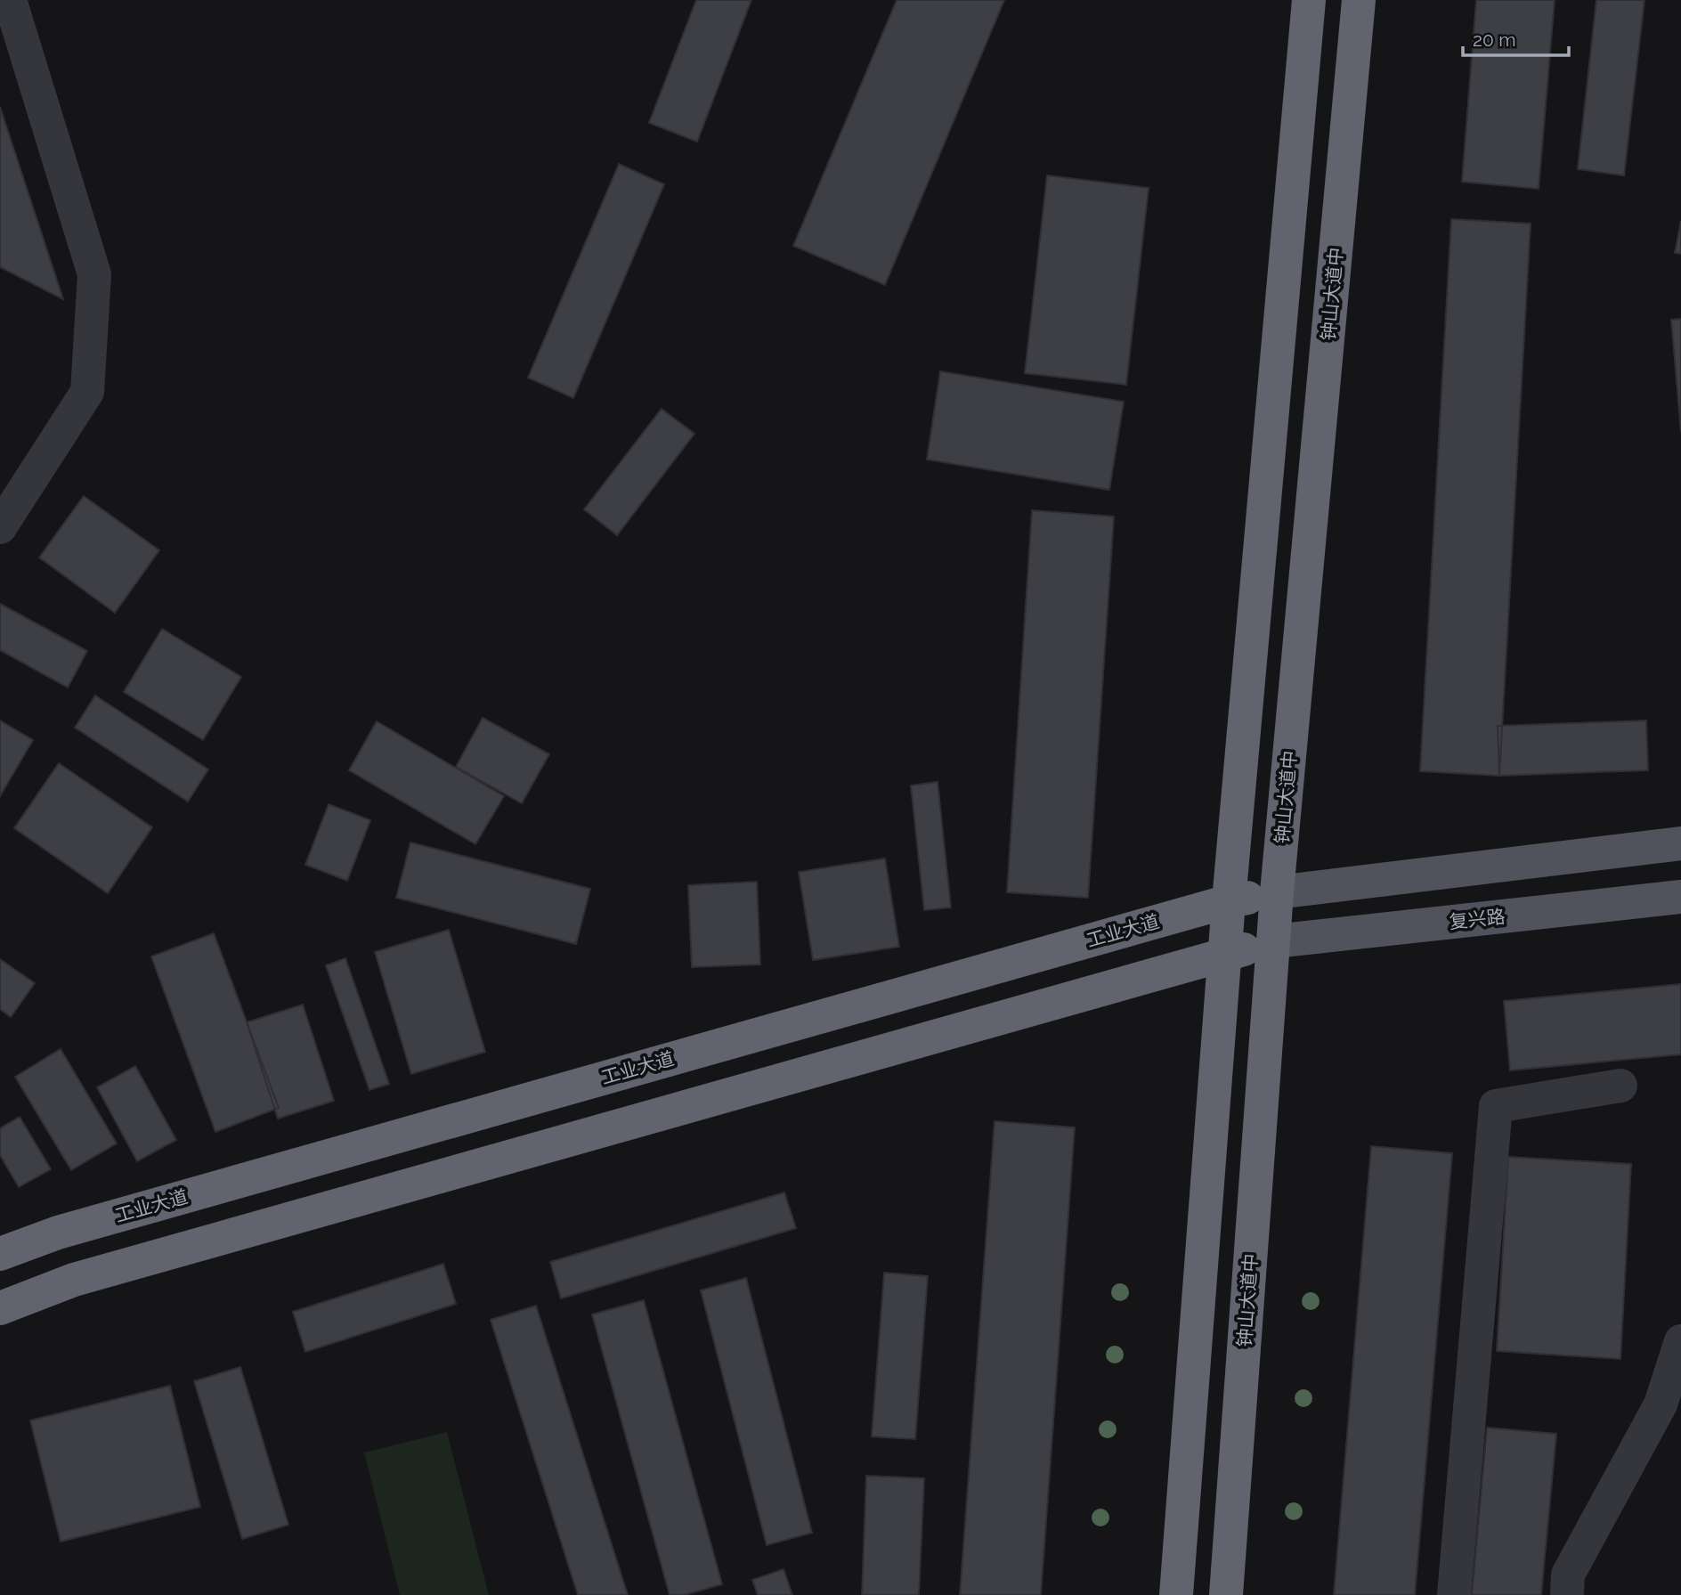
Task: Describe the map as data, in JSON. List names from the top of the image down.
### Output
{
  "streets": {
    "highway": ["钟山大道中", "工业大道"],
    "main road": ["复兴路"]
  },
  "crossings": [
    ["钟山大道中", "复兴路"],
    ["钟山大道中", "工业大道"]
  ],
  "scale_bar": "20 m"
}
